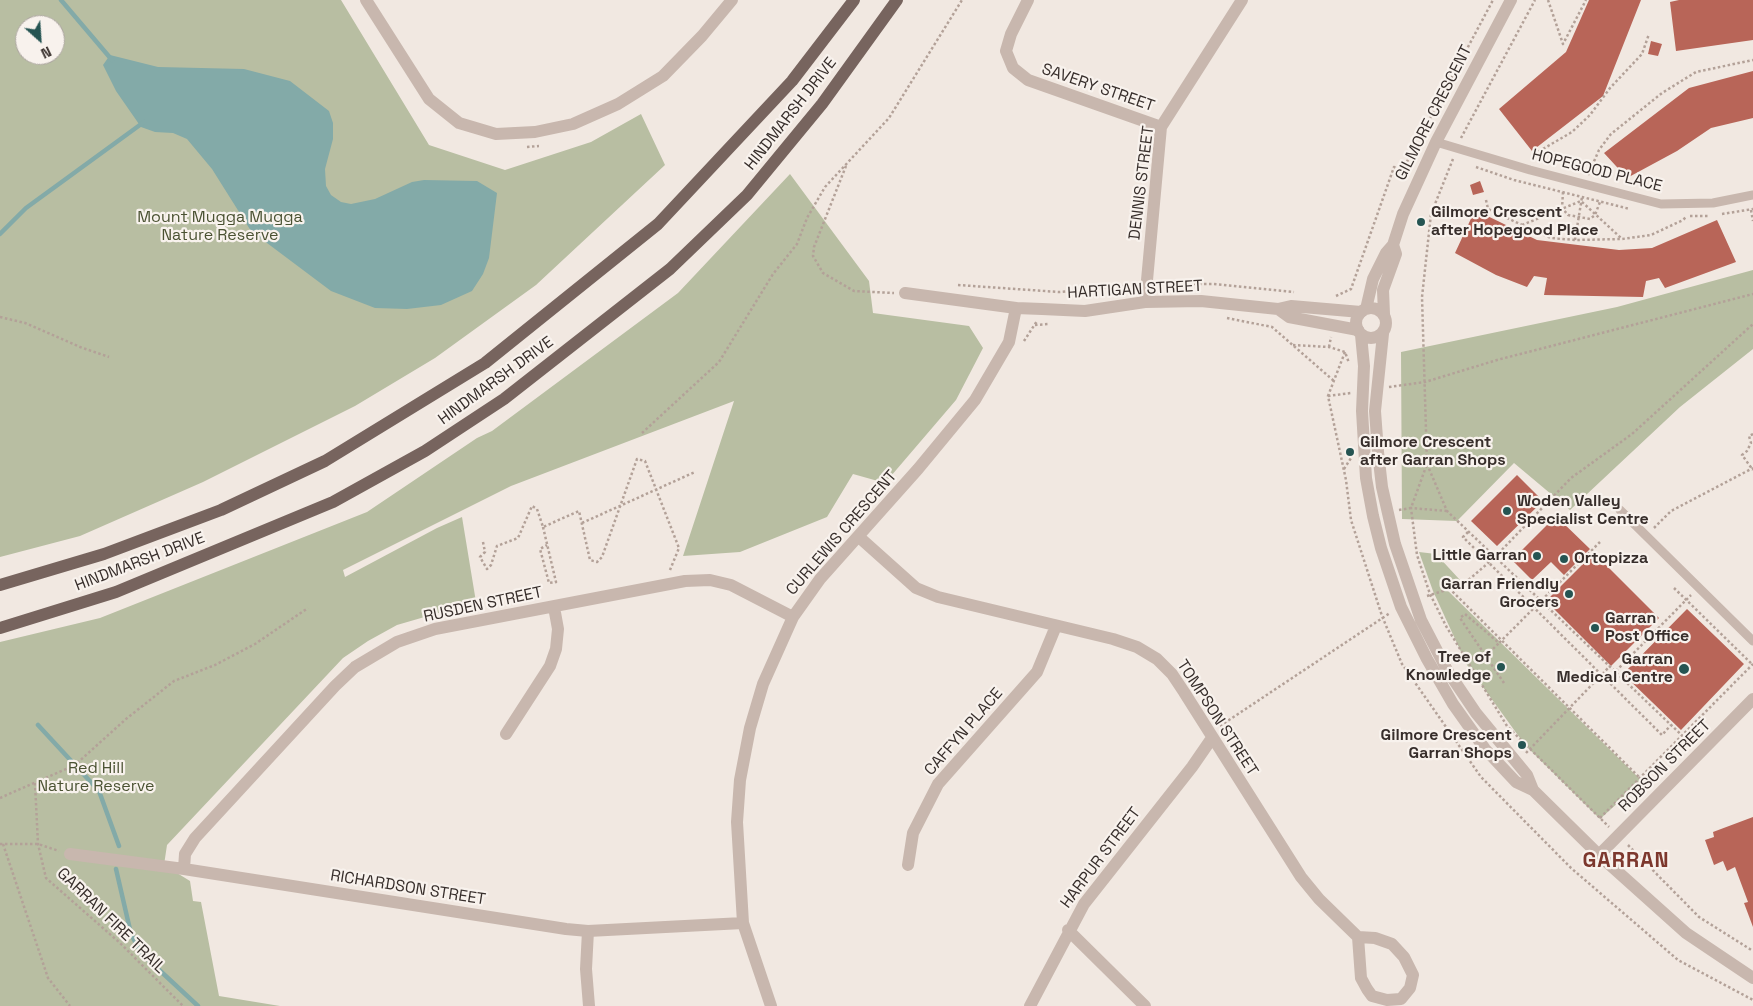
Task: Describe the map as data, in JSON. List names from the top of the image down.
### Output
{
  "streets": {
    "main road": ["HINDMARSH DRIVE"],
    "street": [
      "SAVERY STREET",
      "GILMORE CRESCENT",
      "DENNIS STREET",
      "HARTIGAN STREET",
      "CURLEWIS CRESCENT",
      "RUSDEN STREET",
      "TOMPSON STREET",
      "CAFFYN PLACE",
      "ROBSON STREET",
      "HARPUR STREET",
      "RICHARDSON STREET"
    ],
    "lane": ["HOPEGOOD PLACE"],
    "path": ["GARRAN FIRE TRAIL"]
  },
  "crossings": [
    ["SAVERY STREET", "DENNIS STREET"],
    ["GILMORE CRESCENT", "HOPEGOOD PLACE"],
    ["GILMORE CRESCENT", "HARTIGAN STREET"],
    ["DENNIS STREET", "HARTIGAN STREET"],
    ["HARTIGAN STREET", "CURLEWIS CRESCENT"],
    ["CURLEWIS CRESCENT", "RUSDEN STREET"],
    ["CURLEWIS CRESCENT", "TOMPSON STREET"],
    ["CURLEWIS CRESCENT", "RICHARDSON STREET"],
    ["RUSDEN STREET", "RICHARDSON STREET"],
    ["TOMPSON STREET", "CAFFYN PLACE"],
    ["TOMPSON STREET", "HARPUR STREET"]
  ],
  "districts": ["GARRAN"],
  "parks": ["Mount Mugga Mugga Nature Reserve", "Red Hill Nature Reserve"],
  "places": [
    "Gilmore Crescent after Hopegood Place",
    "Gilmore Crescent after Garran Shops",
    "Woden Valley Specialist Centre",
    "Little Garran",
    "Ortopizza",
    "Garran Friendly Grocers",
    "Garran Post Office",
    "Tree of Knowledge",
    "Garran Medical Centre",
    "Gilmore Crescent Garran Shops"
  ],
  "north": "bottom right"
}
